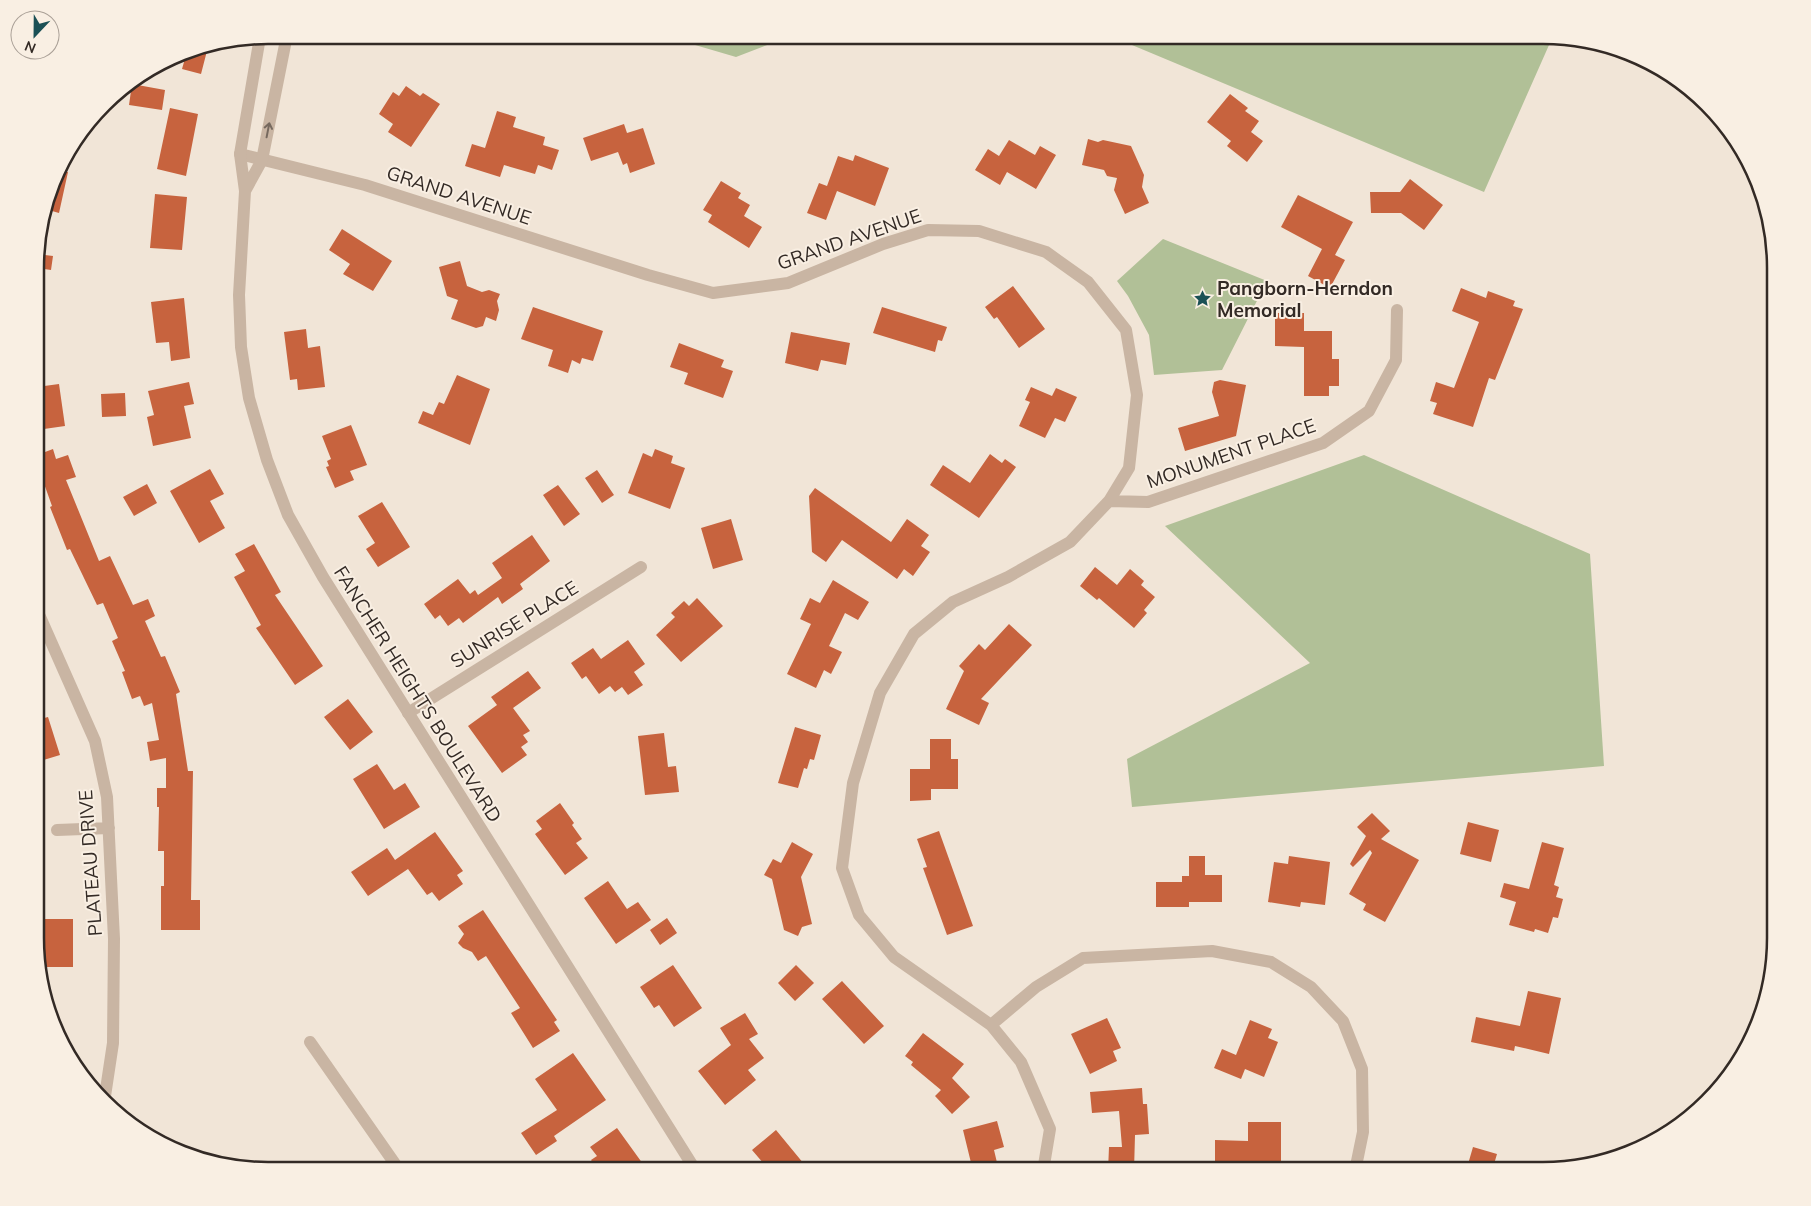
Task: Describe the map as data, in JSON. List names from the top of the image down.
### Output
{
  "streets": {
    "street": [
      "GRAND AVENUE",
      "MONUMENT PLACE",
      "SUNRISE PLACE",
      "FANCHER HEIGHTS BOULEVARD",
      "PLATEAU DRIVE"
    ]
  },
  "crossings": [
    ["GRAND AVENUE", "MONUMENT PLACE"],
    ["GRAND AVENUE", "FANCHER HEIGHTS BOULEVARD"],
    ["SUNRISE PLACE", "FANCHER HEIGHTS BOULEVARD"]
  ],
  "places": {
    "place": ["Pangborn-Herndon Memorial"]
  },
  "north": "bottom"
}
